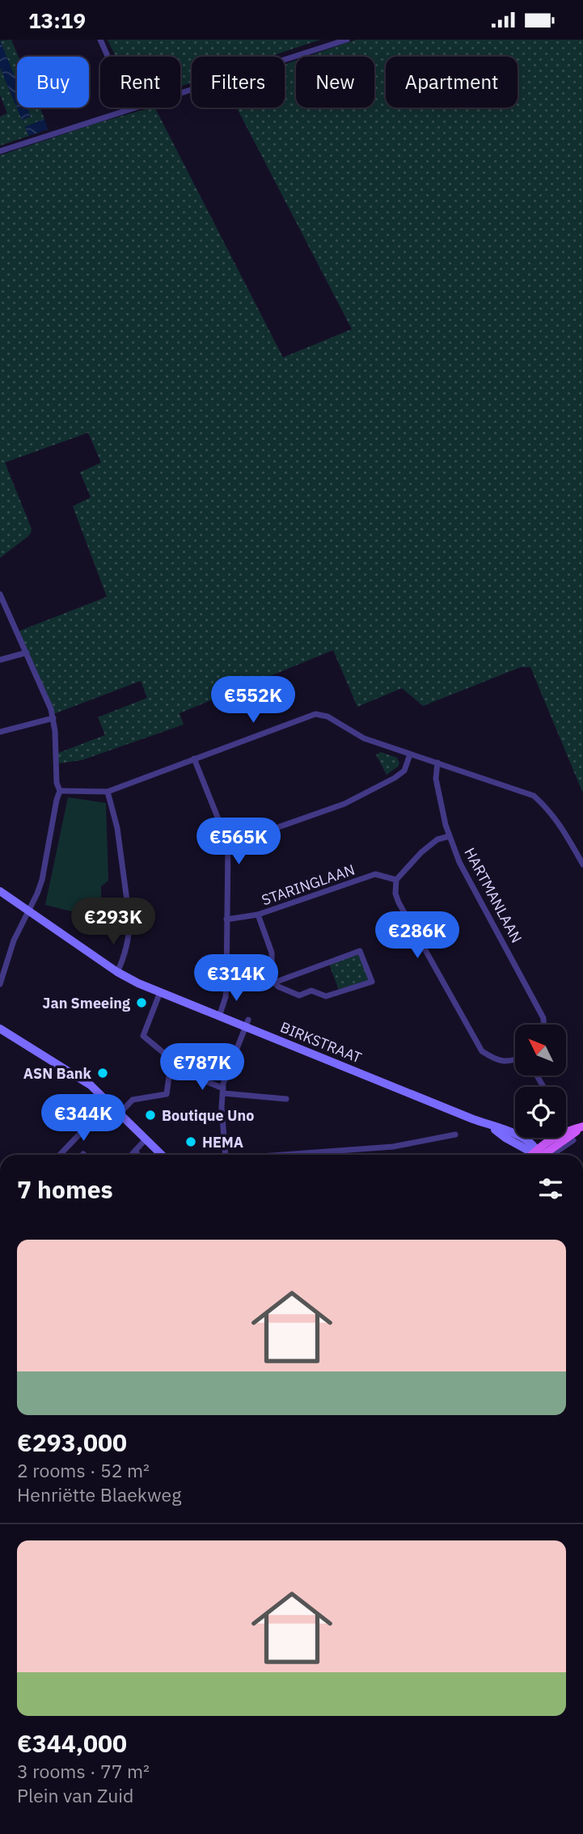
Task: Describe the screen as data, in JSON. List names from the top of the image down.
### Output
{
  "streets": {
    "main road": ["BIRKSTRAAT"],
    "street": ["STARINGLAAN", "HARTMANLAAN"]
  },
  "places": [
    "Jan Smeeing",
    "ASN Bank",
    "Boutique Uno",
    "HEMA"
  ],
  "north": "top left",
  "page": {
    "status": "13:19",
    "chip": [
      "Buy",
      "Rent",
      "Filters",
      "New",
      "Apartment"
    ],
    "price": [
      "€552K",
      "€565K",
      "€293K",
      "€286K",
      "€314K",
      "€787K",
      "€344K"
    ],
    "heading": "7 homes",
    "list": [
      {
        "name": "€293,000",
        "note": "2 rooms · 52 m² · Henriëtte Blaekweg"
      },
      {
        "name": "€344,000",
        "note": "3 rooms · 77 m² · Plein van Zuid"
      }
    ]
  }
}
